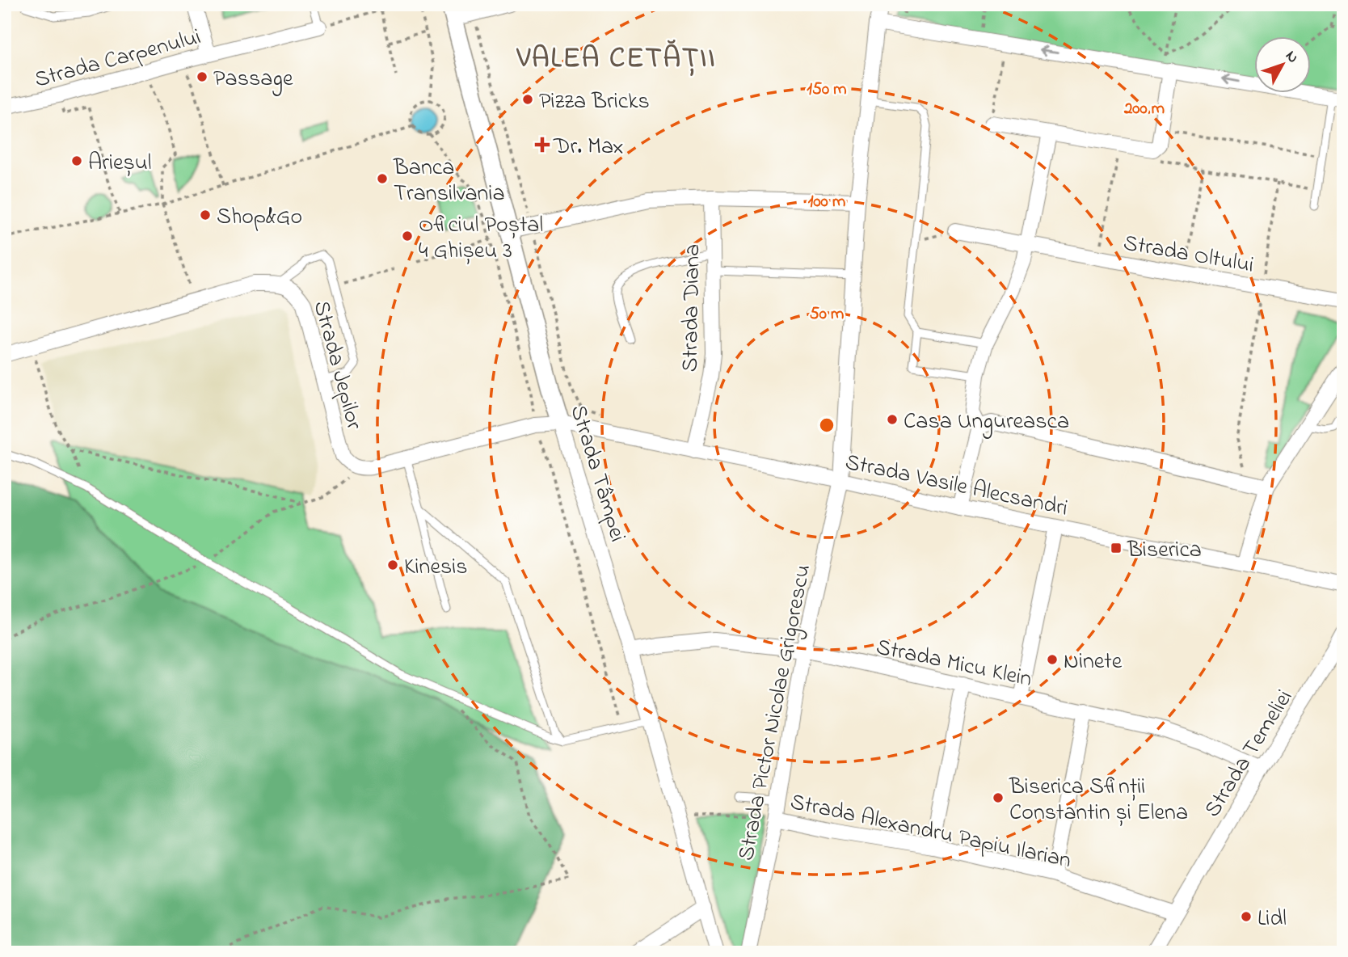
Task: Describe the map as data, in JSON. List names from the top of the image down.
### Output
{
  "streets": {
    "street": [
      "Strada Carpenului",
      "Strada Oltului",
      "Strada Diana",
      "Strada Jepilor",
      "Strada Tâmpei",
      "Strada Vasile Alecsandri",
      "Strada Micu Klein",
      "Strada Pictor Nicolae Grigorescu",
      "Strada Temeliei",
      "Strada Alexandru Papiu Ilarian"
    ]
  },
  "crossings": [
    ["Strada Diana", "Strada Vasile Alecsandri"],
    ["Strada Tâmpei", "Strada Vasile Alecsandri"],
    ["Strada Tâmpei", "Strada Micu Klein"],
    ["Strada Vasile Alecsandri", "Strada Pictor Nicolae Grigorescu"],
    ["Strada Micu Klein", "Strada Pictor Nicolae Grigorescu"],
    ["Strada Micu Klein", "Strada Temeliei"],
    ["Strada Pictor Nicolae Grigorescu", "Strada Alexandru Papiu Ilarian"],
    ["Strada Temeliei", "Strada Alexandru Papiu Ilarian"]
  ],
  "districts": ["VALEA CETĂȚII"],
  "places": {
    "other": [
      "Passage",
      "Pizza Bricks",
      "Arieșul",
      "Banca Transilvania",
      "Shop&Go",
      "Oficiul Poștal 4 Ghișeu 3",
      "Casa Ungureasca",
      "Kinesis",
      "Ninete",
      "Biserica Sfinții Constantin și Elena",
      "Lidl"
    ],
    "health": ["Dr. Max"],
    "transit": ["Biserica"]
  },
  "north": "top right",
  "rings": [
    "150 m",
    "200 m",
    "100 m",
    "50 m"
  ]
}
